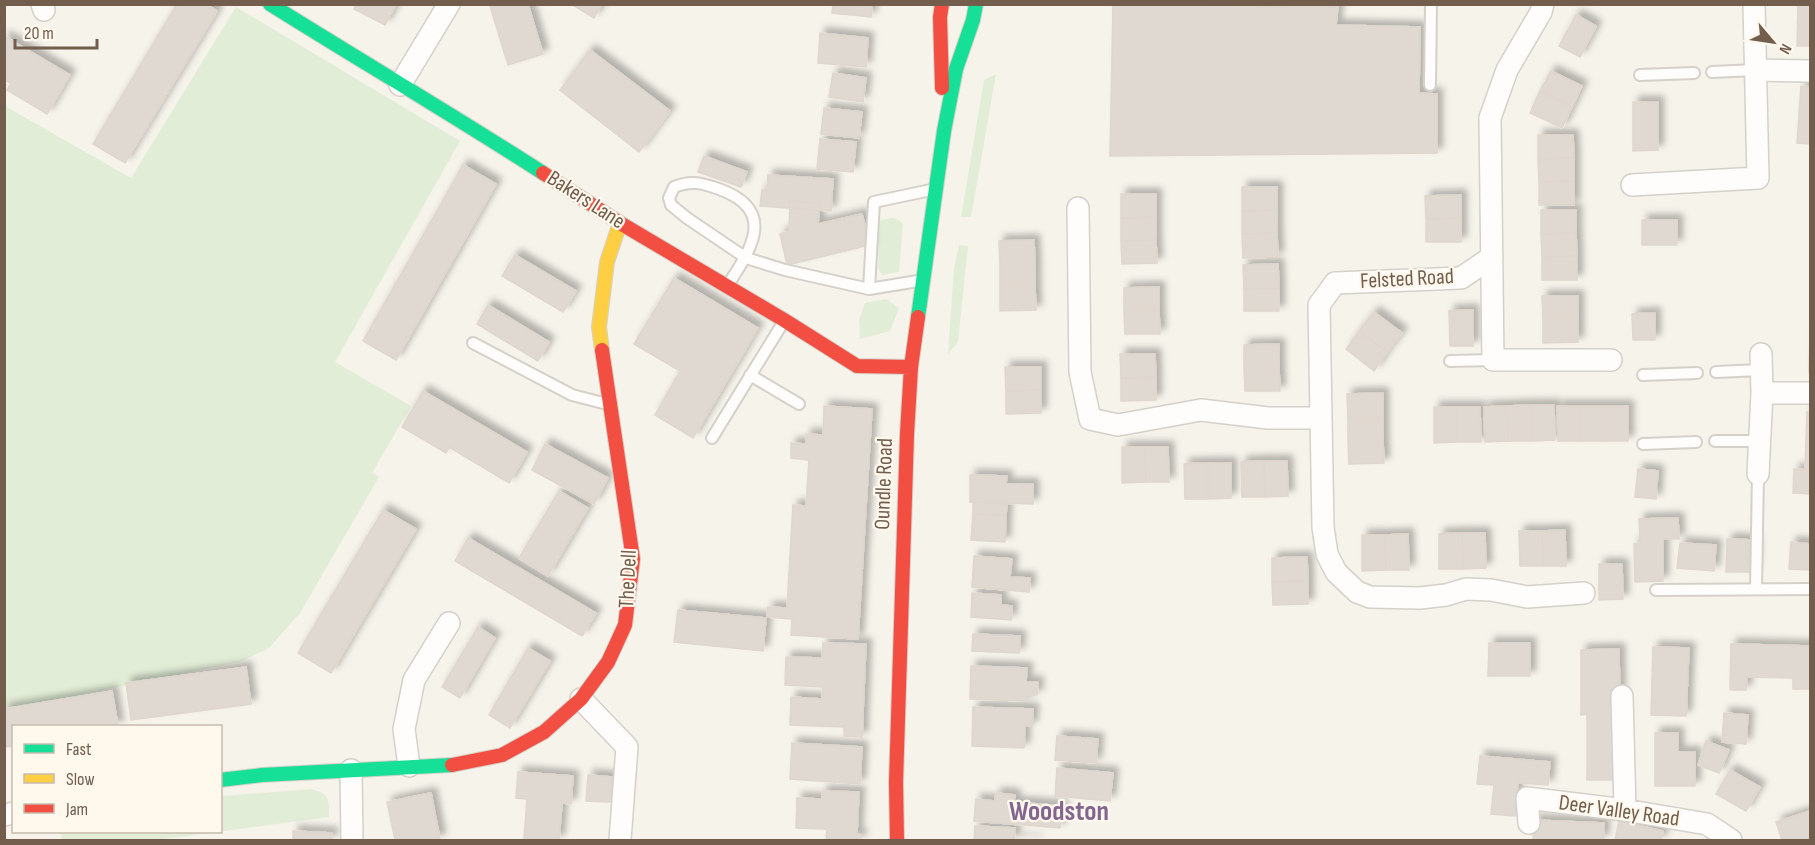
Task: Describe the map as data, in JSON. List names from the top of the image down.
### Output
{
  "streets": {
    "street": [
      "Bakers Lane",
      "Felsted Road",
      "Oundle Road",
      "The Dell",
      "Deer Valley Road"
    ]
  },
  "crossings": [
    ["Bakers Lane", "Oundle Road"],
    ["Bakers Lane", "The Dell"]
  ],
  "districts": ["Woodston"],
  "legend": ["Fast", "Slow", "Jam"],
  "scale_bar": "20 m",
  "north": "bottom right"
}
